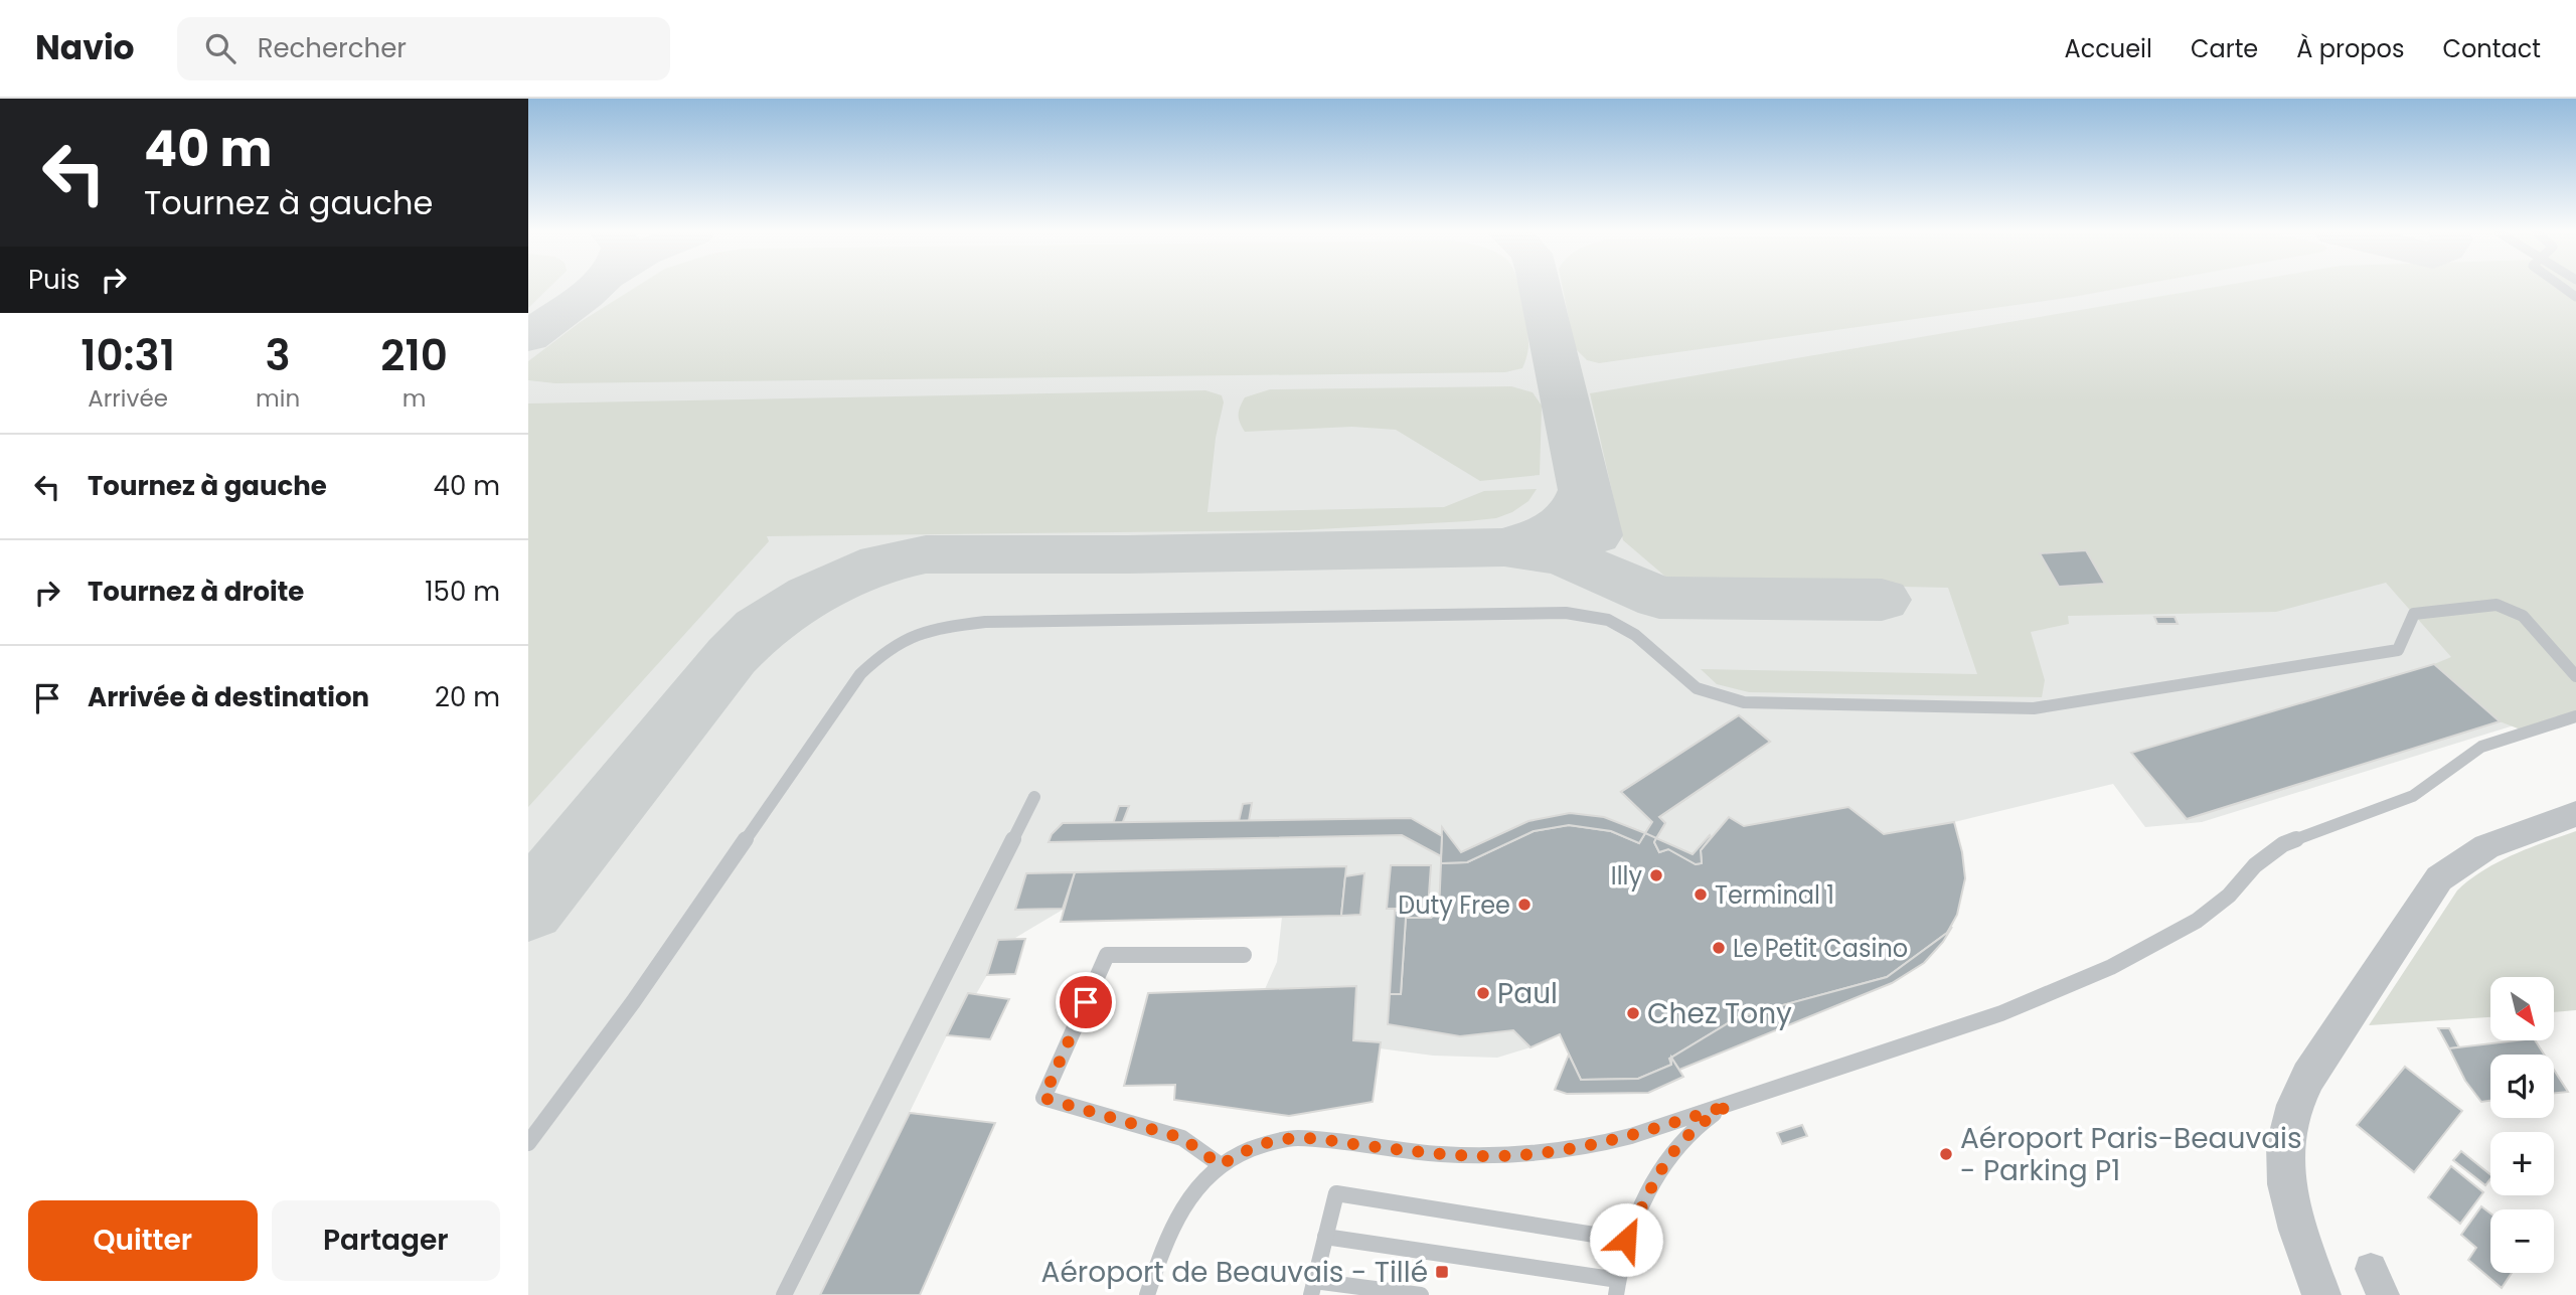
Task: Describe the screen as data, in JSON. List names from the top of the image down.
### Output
{
  "places": {
    "other": [
      "Illy",
      "Terminal 1",
      "Duty Free",
      "Le Petit Casino",
      "Paul",
      "Chez Tony",
      "Aéroport Paris-Beauvais - Parking P1"
    ],
    "transit": ["Aéroport de Beauvais - Tillé"]
  },
  "north": "bottom right",
  "page": {
    "header": "Navio",
    "search": "Rechercher",
    "nav": [
      "Accueil",
      "Carte",
      "À propos",
      "Contact"
    ],
    "turn": ["40 m", "Tournez à gauche"],
    "then": "Puis",
    "eta": [
      "10:31",
      "Arrivée",
      "3",
      "min",
      "210",
      "m"
    ],
    "list": [
      {
        "name": "Tournez à gauche",
        "value": "40 m"
      },
      {
        "name": "Tournez à droite",
        "value": "150 m"
      },
      {
        "name": "Arrivée à destination",
        "value": "20 m"
      }
    ],
    "map_buttons": ["+", "−"],
    "buttons": ["Quitter", "Partager"]
  }
}
